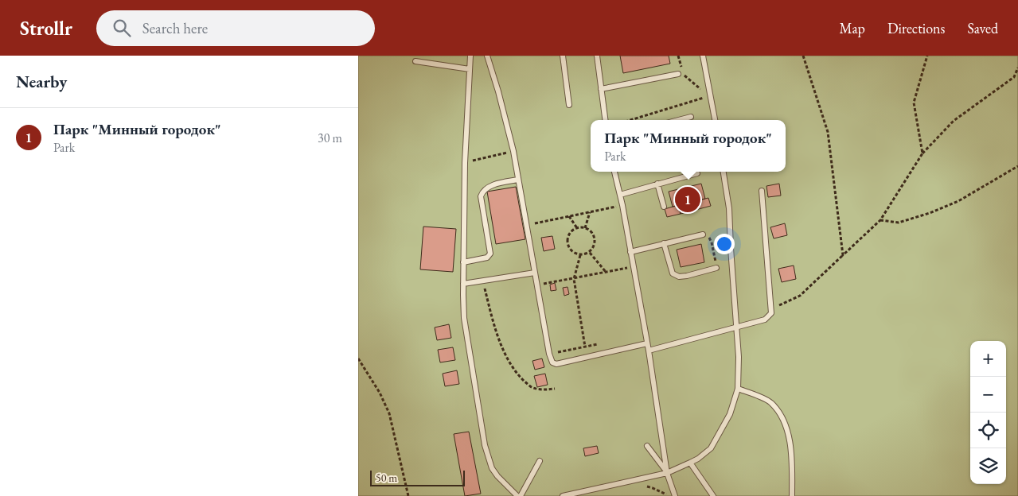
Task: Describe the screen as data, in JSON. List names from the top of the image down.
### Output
{
  "scale_bar": "50 m",
  "page": {
    "header": "Strollr",
    "search": "Search here",
    "nav": ["Map", "Directions", "Saved"],
    "heading": "Nearby",
    "list": [
      {
        "mark": "1",
        "name": "Парк \"Минный городок\"",
        "note": "Park",
        "value": "30 m"
      }
    ],
    "popup": ["Парк \"Минный городок\"", "Park"],
    "pins": "1",
    "map_buttons": ["+", "−"],
    "scale": "50 m"
  }
}
